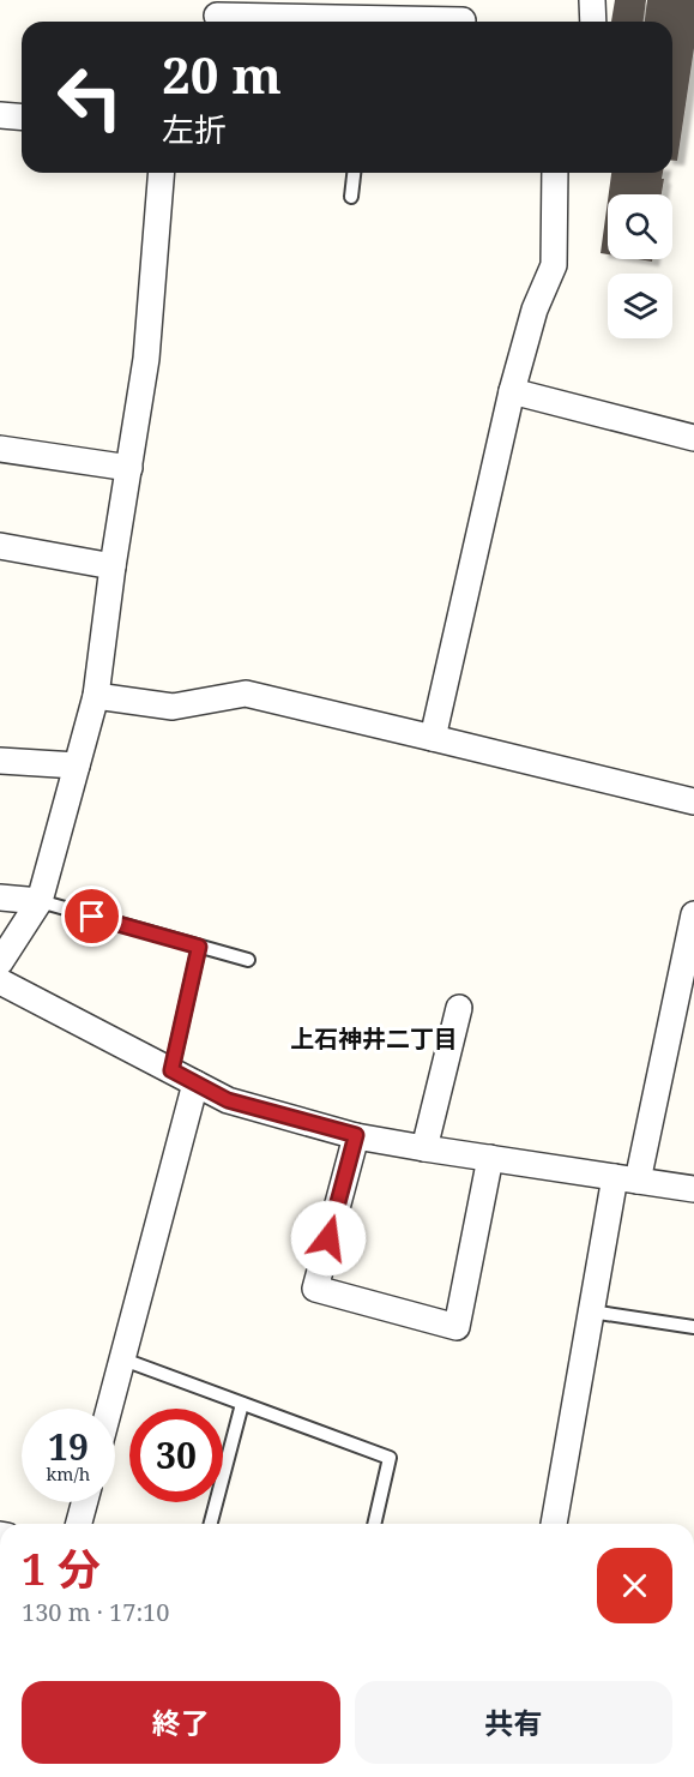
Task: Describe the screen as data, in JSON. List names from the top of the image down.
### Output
{
  "districts": ["上石神井二丁目"],
  "page": {
    "turn": ["20 m", "左折"],
    "speed": "19 km/h",
    "limit": "30",
    "heading": ["1 分", "130 m · 17:10"],
    "buttons": ["終了", "共有"]
  }
}
